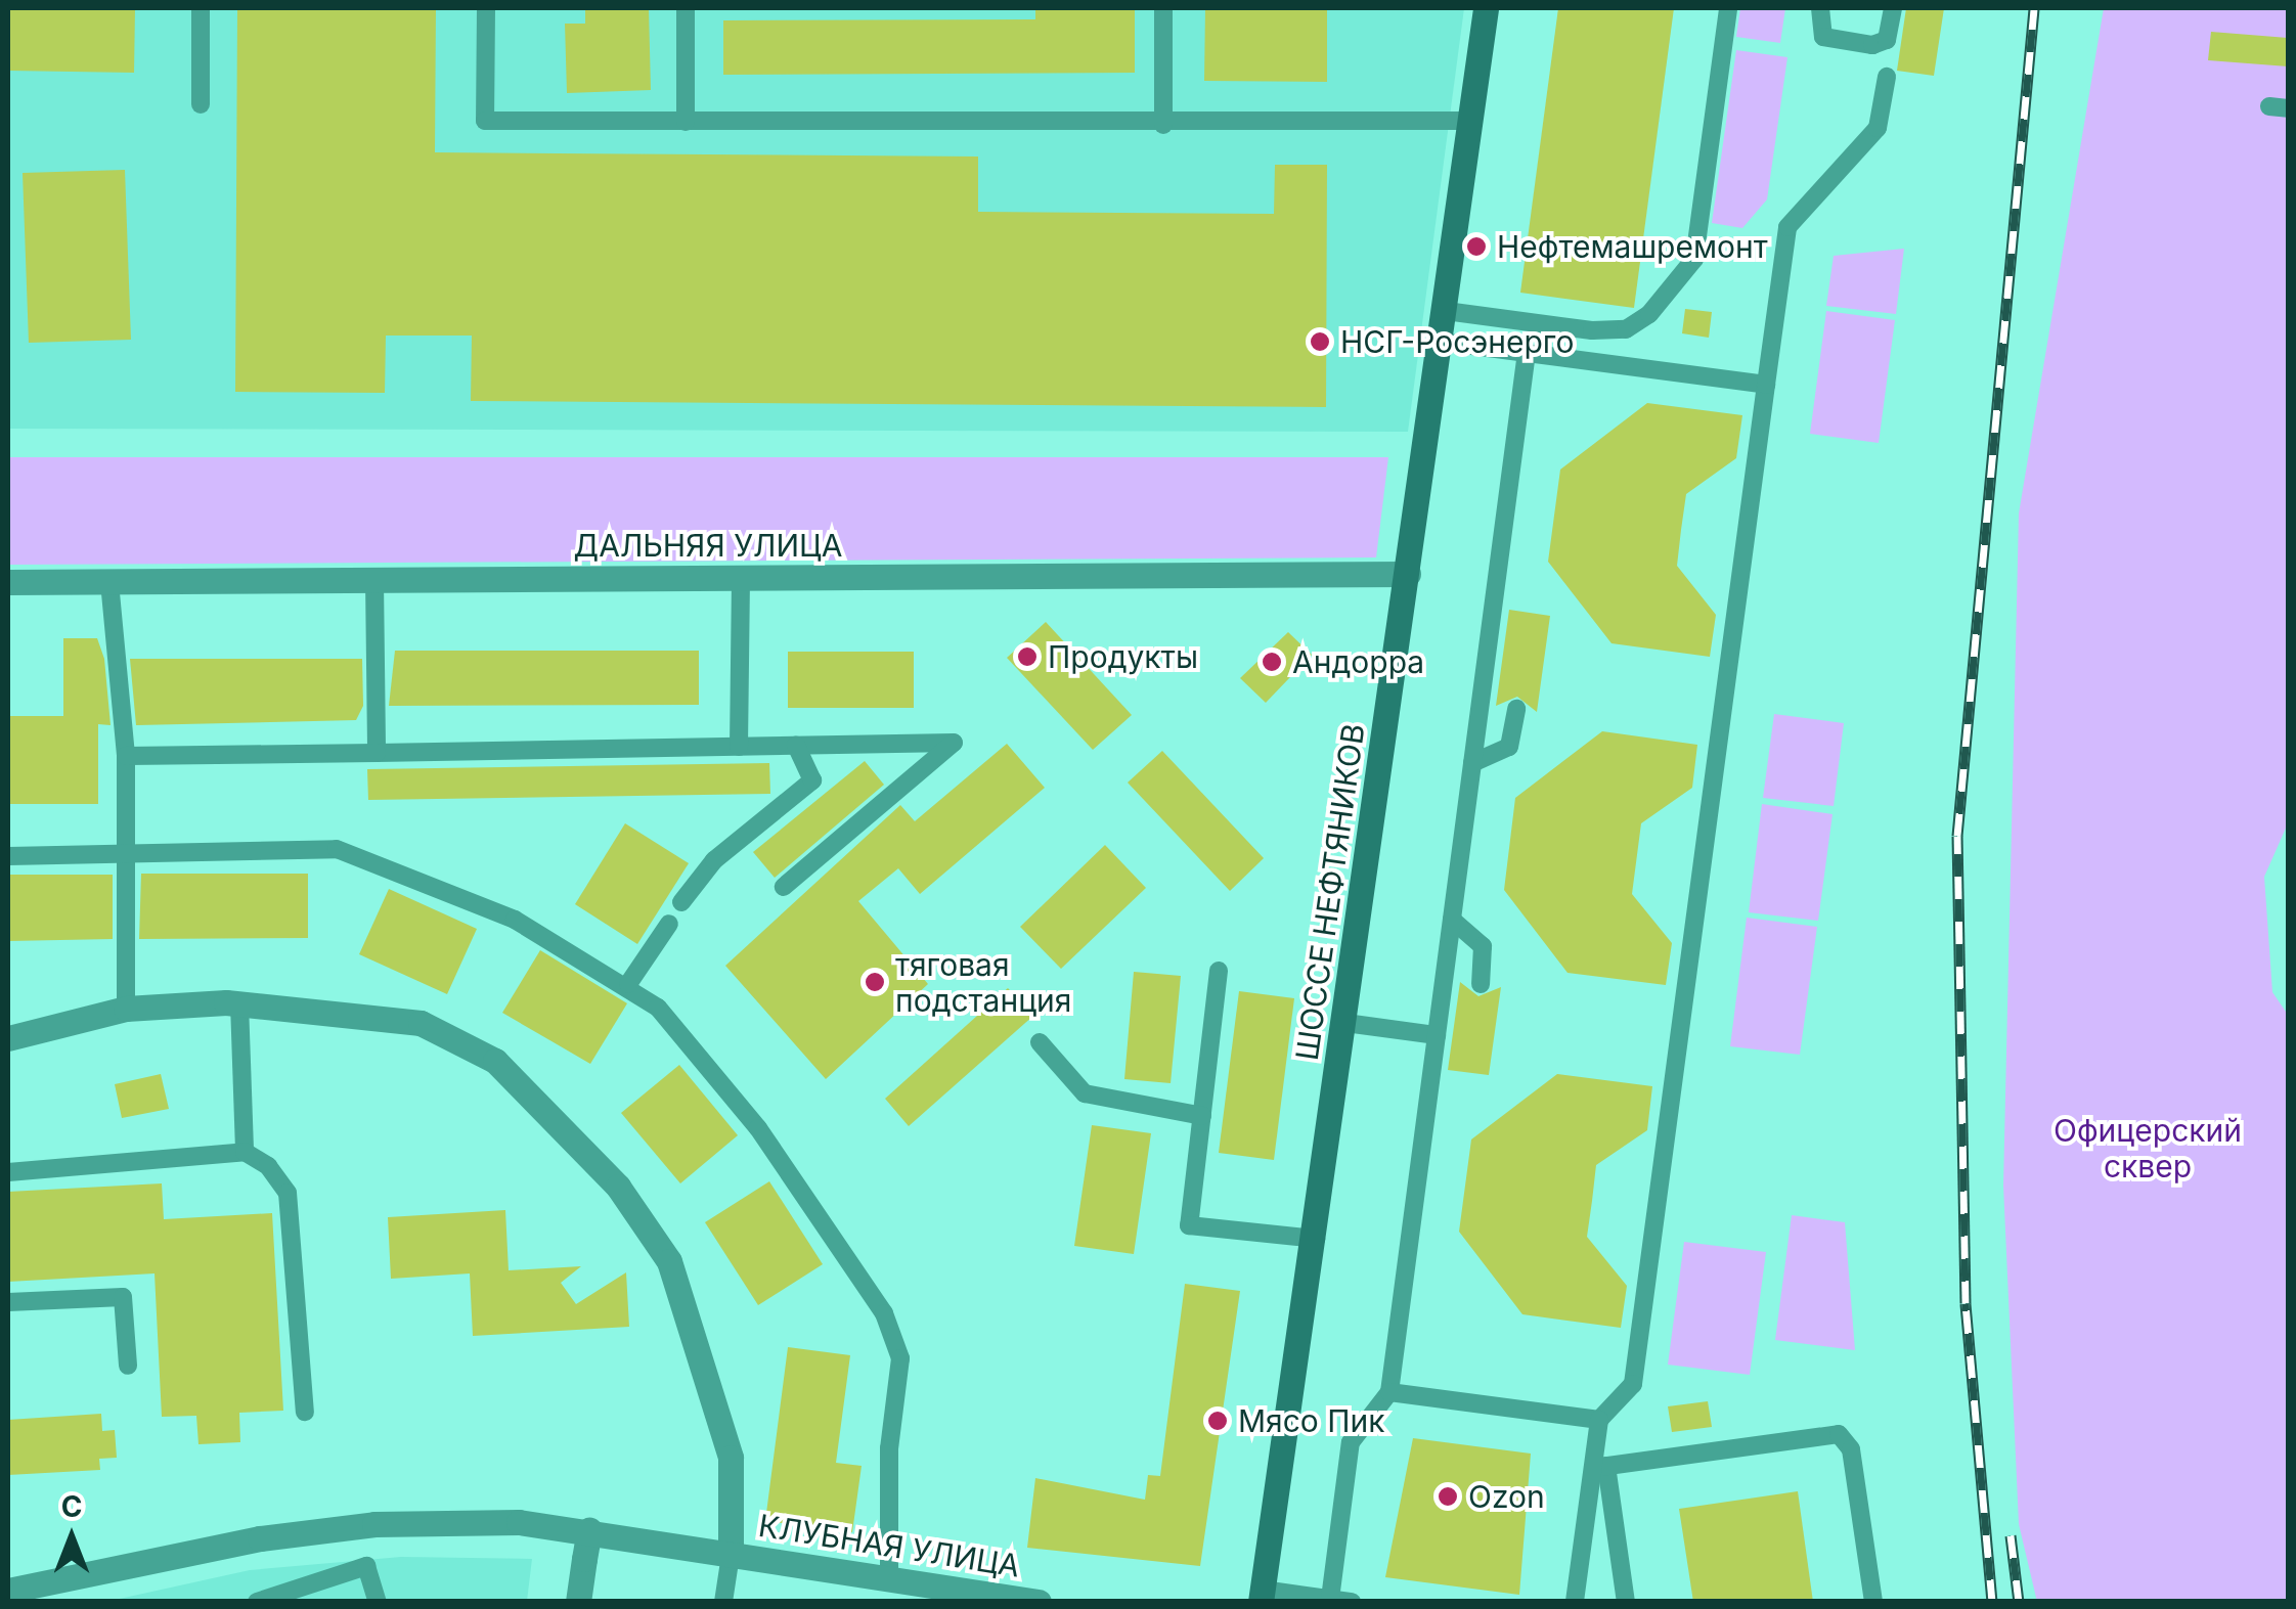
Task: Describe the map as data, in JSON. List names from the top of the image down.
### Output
{
  "streets": {
    "main road": ["ШОССЕ НЕФТЯНИКОВ"],
    "street": ["ДАЛЬНЯЯ УЛИЦА", "КЛУБНАЯ УЛИЦА"]
  },
  "crossings": [
    ["ДАЛЬНЯЯ УЛИЦА", "ШОССЕ НЕФТЯНИКОВ"]
  ],
  "parks": ["Офицерский сквер"],
  "places": [
    "Нефтемашремонт",
    "НСГ-Росэнерго",
    "Продукты",
    "Андорра",
    "тяговая подстанция",
    "Мясо Пик",
    "Ozon"
  ],
  "north": "top"
}
